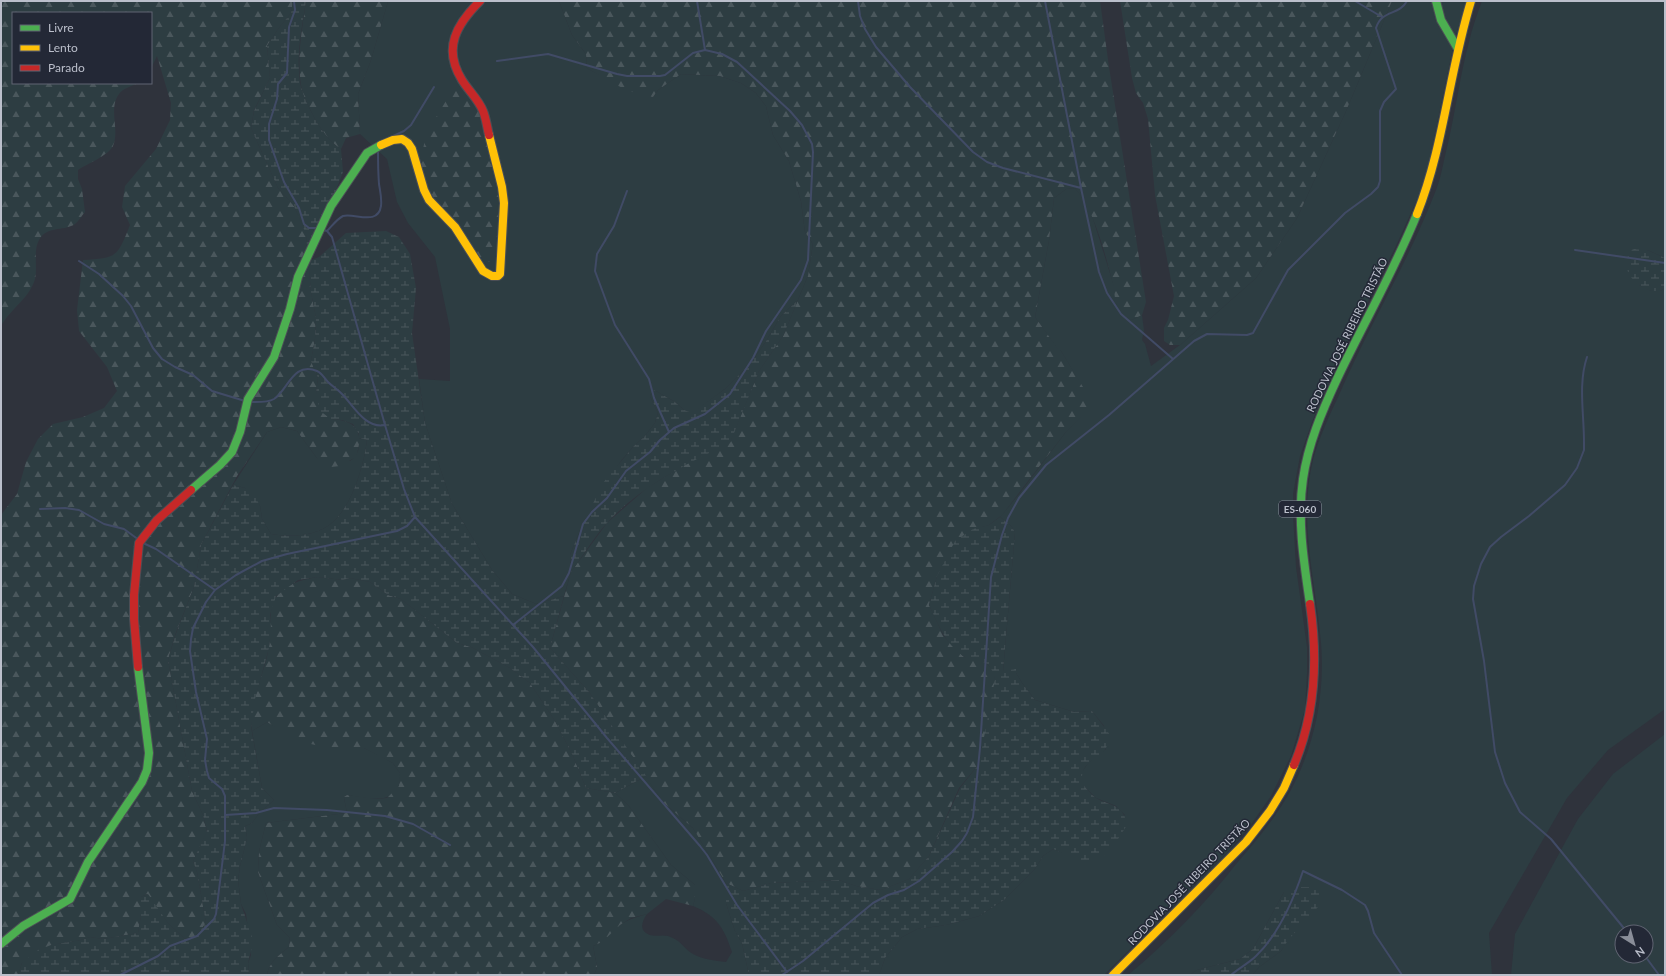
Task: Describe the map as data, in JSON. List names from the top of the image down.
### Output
{
  "streets": {
    "street": ["RODOVIA JOSÉ RIBEIRO TRISTÃO", "ES-060"]
  },
  "legend": ["Livre", "Lento", "Parado"],
  "north": "bottom right"
}
